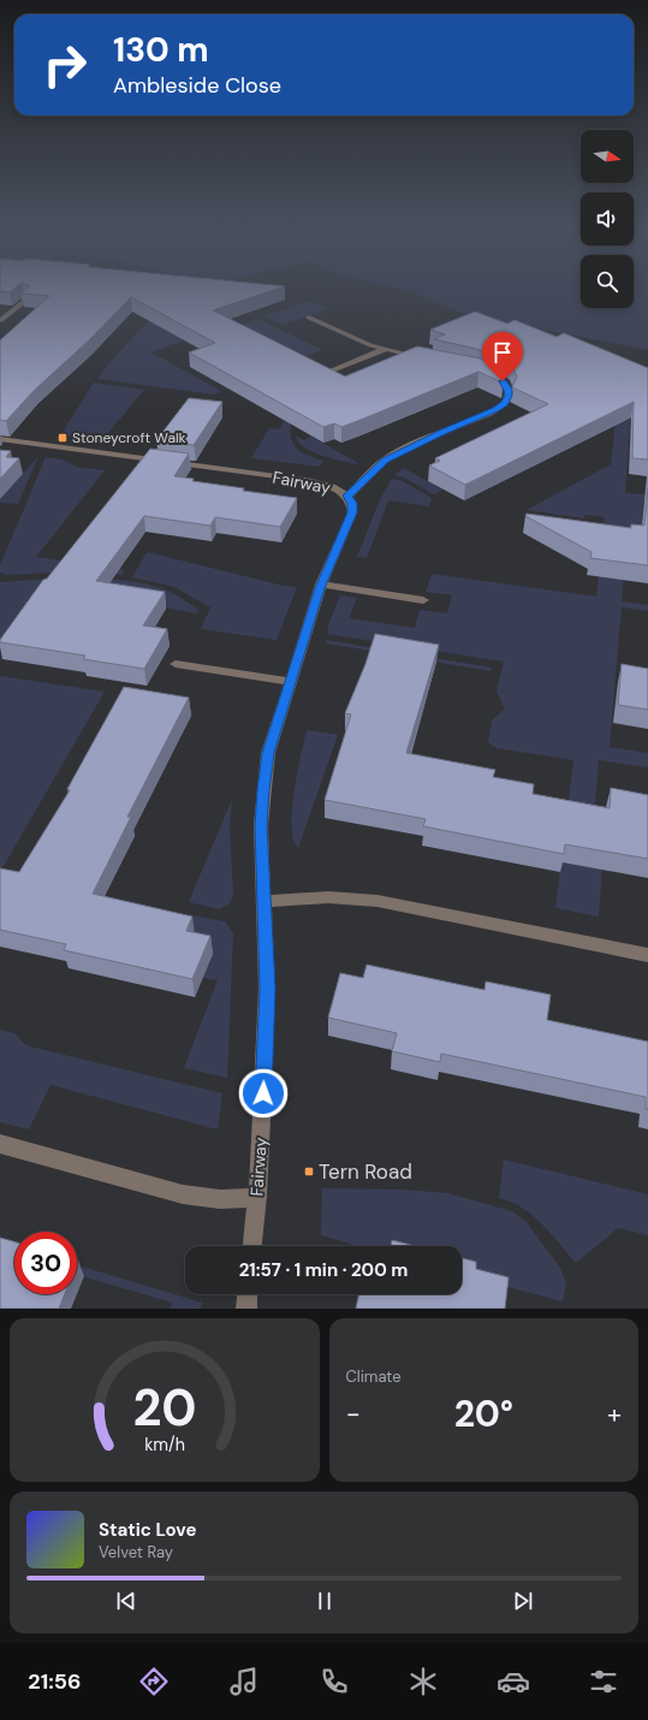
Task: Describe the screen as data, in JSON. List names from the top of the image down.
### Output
{
  "streets": {
    "street": ["Fairway"]
  },
  "places": {
    "transit": ["Stoneycroft Walk", "Tern Road"]
  },
  "north": "right",
  "page": {
    "turn": ["130 m", "Ambleside Close"],
    "limit": "30",
    "trip": "21:57 · 1 min · 200 m",
    "tile": "Climate",
    "heat": ["−", "20°", "+"],
    "song": ["Static Love", "Velvet Ray"],
    "tabs": "21:56",
    "gauge": ["20", "km/h"]
  }
}
